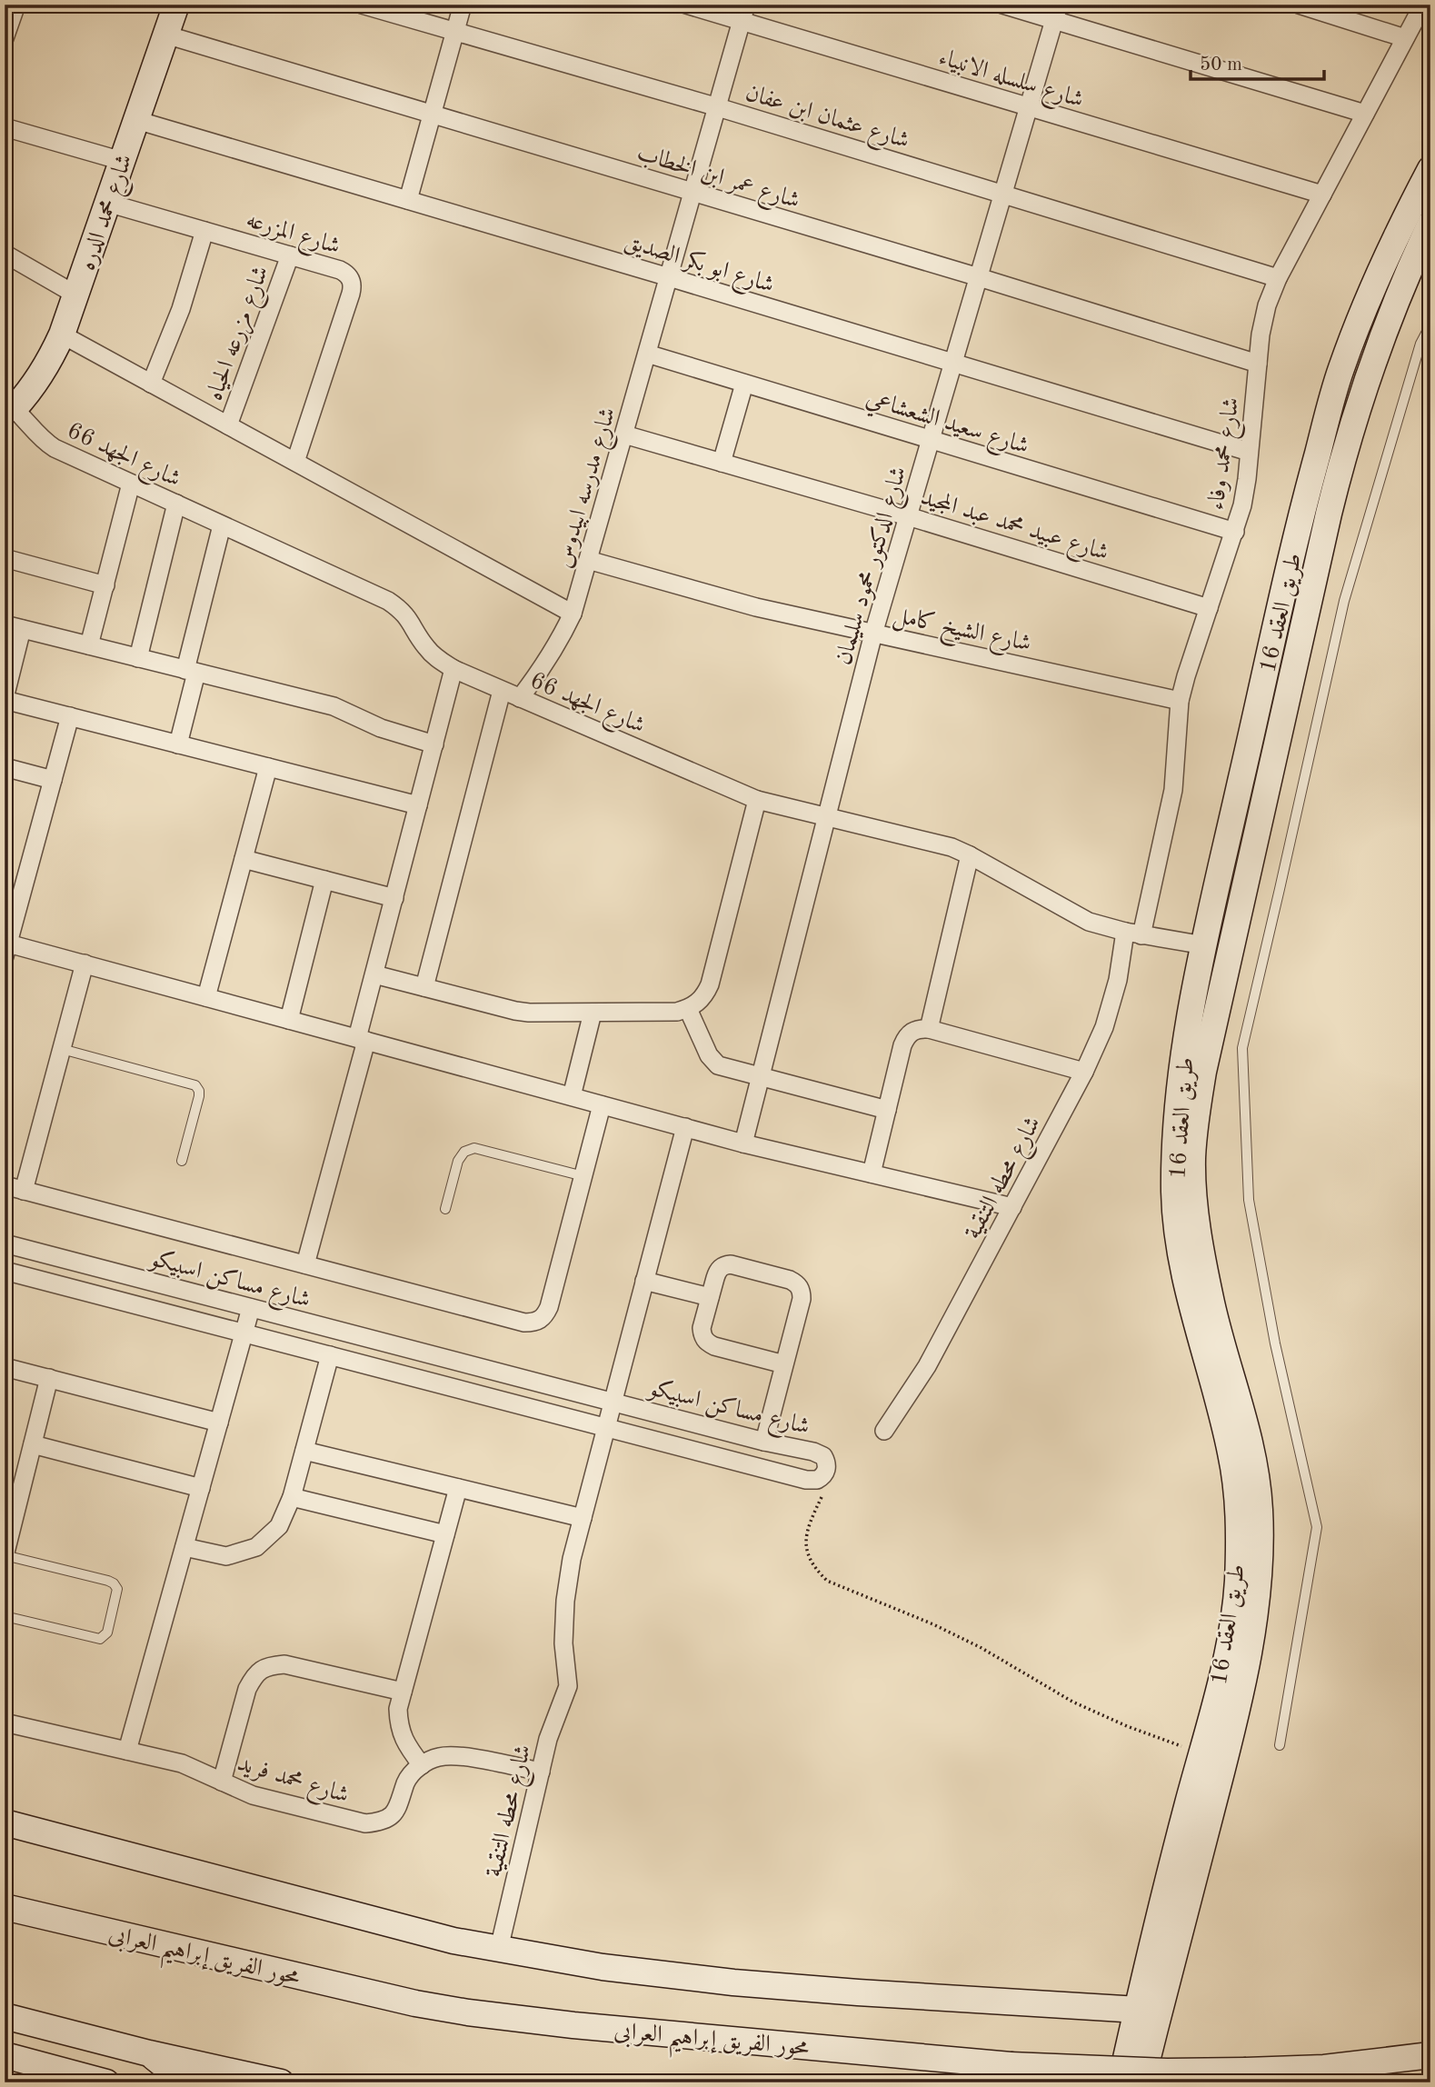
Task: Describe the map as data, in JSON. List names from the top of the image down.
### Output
{
  "streets": {
    "street": [
      "شارع سلسله الانبياء",
      "شارع عثمان ابن عفان",
      "شارع عمر ابن الخطاب",
      "شارع محمد الدره",
      "شارع المزرعه",
      "شارع ابو بكر الصديق",
      "شارع مزرعه الحياه",
      "شارع سعيد الشعشاعي",
      "شارع الجهد 66",
      "شارع محمد وفاء",
      "شارع مدرسه ابيدوس",
      "شارع عبيد محمد عبد المجيد",
      "شارع الدكتور محمود سليمان",
      "طريق العقد 16",
      "شارع الشيخ كامل",
      "شارع محطه التنقية",
      "شارع مساكن اسبيكو",
      "شارع محمد فريد",
      "محور الفريق إبراهيم العرابى"
    ]
  },
  "crossings": [
    ["شارع سلسله الانبياء", "شارع محمد وفاء"],
    ["شارع سلسله الانبياء", "شارع الدكتور محمود سليمان"],
    ["شارع عثمان ابن عفان", "شارع محمد وفاء"],
    ["شارع عثمان ابن عفان", "شارع الدكتور محمود سليمان"],
    ["شارع عمر ابن الخطاب", "شارع محمد الدره"],
    ["شارع عمر ابن الخطاب", "شارع محمد وفاء"],
    ["شارع عمر ابن الخطاب", "شارع الدكتور محمود سليمان"],
    ["شارع محمد الدره", "شارع المزرعه"],
    ["شارع محمد الدره", "شارع ابو بكر الصديق"],
    ["شارع محمد الدره", "شارع الجهد 66"],
    ["شارع المزرعه", "شارع مزرعه الحياه"],
    ["شارع ابو بكر الصديق", "شارع محمد وفاء"],
    ["شارع ابو بكر الصديق", "شارع مدرسه ابيدوس"],
    ["شارع ابو بكر الصديق", "شارع الدكتور محمود سليمان"],
    ["شارع سعيد الشعشاعي", "شارع محمد وفاء"],
    ["شارع سعيد الشعشاعي", "شارع مدرسه ابيدوس"],
    ["شارع سعيد الشعشاعي", "شارع الدكتور محمود سليمان"],
    ["شارع الجهد 66", "شارع محمد وفاء"],
    ["شارع الجهد 66", "شارع مدرسه ابيدوس"],
    ["شارع الجهد 66", "شارع الدكتور محمود سليمان"],
    ["شارع الجهد 66", "طريق العقد 16"],
    ["شارع الجهد 66", "شارع محطه التنقية"],
    ["شارع محمد وفاء", "شارع عبيد محمد عبد المجيد"],
    ["شارع محمد وفاء", "شارع الشيخ كامل"],
    ["شارع محمد وفاء", "شارع محطه التنقية"],
    ["شارع مدرسه ابيدوس", "شارع عبيد محمد عبد المجيد"],
    ["شارع مدرسه ابيدوس", "شارع الشيخ كامل"],
    ["شارع عبيد محمد عبد المجيد", "شارع الدكتور محمود سليمان"],
    ["شارع الدكتور محمود سليمان", "شارع الشيخ كامل"]
  ],
  "scale_bar": "50 m"
}
